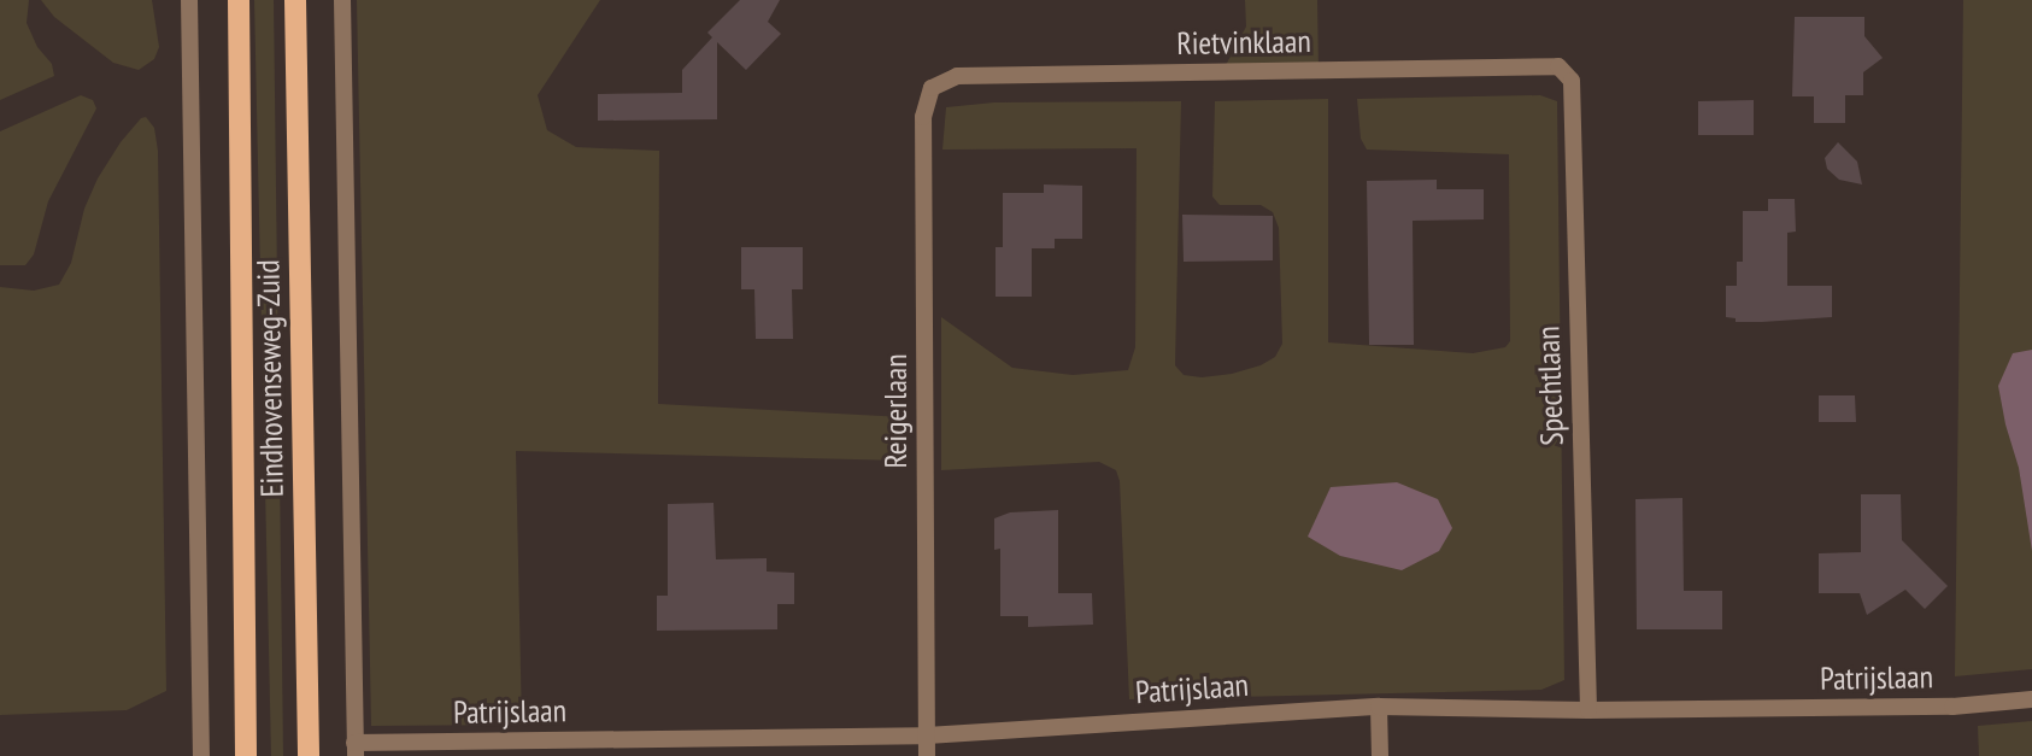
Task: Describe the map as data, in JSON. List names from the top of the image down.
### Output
{
  "streets": {
    "main road": ["Eindhovenseweg-Zuid"],
    "street": [
      "Rietvinklaan",
      "Spechtlaan",
      "Reigerlaan",
      "Patrijslaan"
    ]
  },
  "crossings": [
    ["Rietvinklaan", "Spechtlaan"],
    ["Rietvinklaan", "Reigerlaan"],
    ["Spechtlaan", "Patrijslaan"],
    ["Reigerlaan", "Patrijslaan"]
  ]
}
